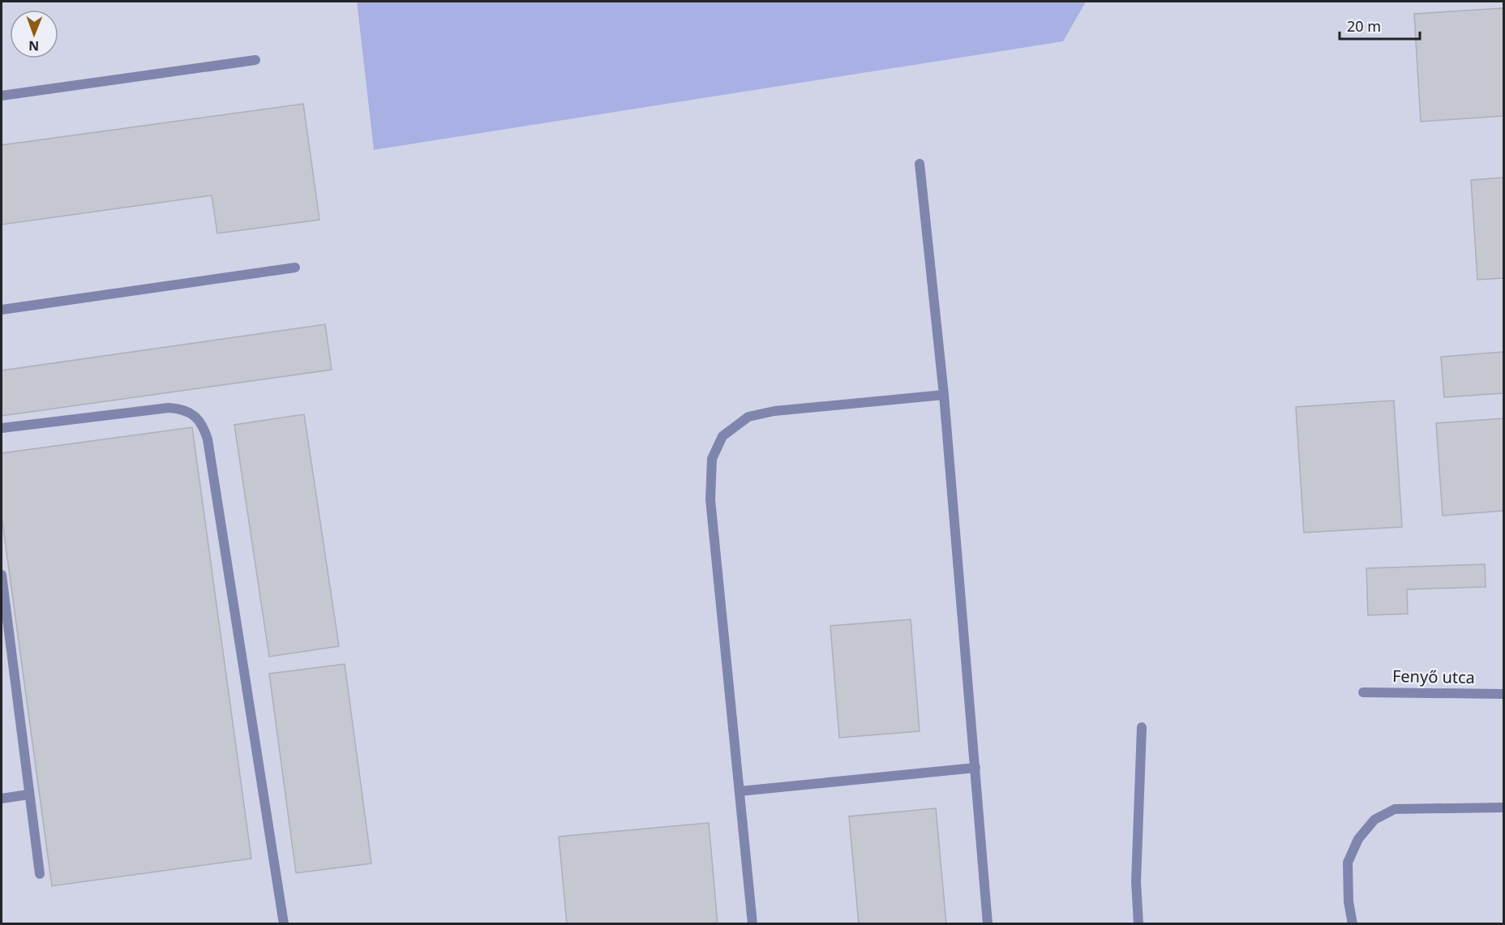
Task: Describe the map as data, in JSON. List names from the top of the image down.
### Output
{
  "streets": {
    "street": ["Fenyő utca"]
  },
  "scale_bar": "20 m",
  "north": "bottom"
}
